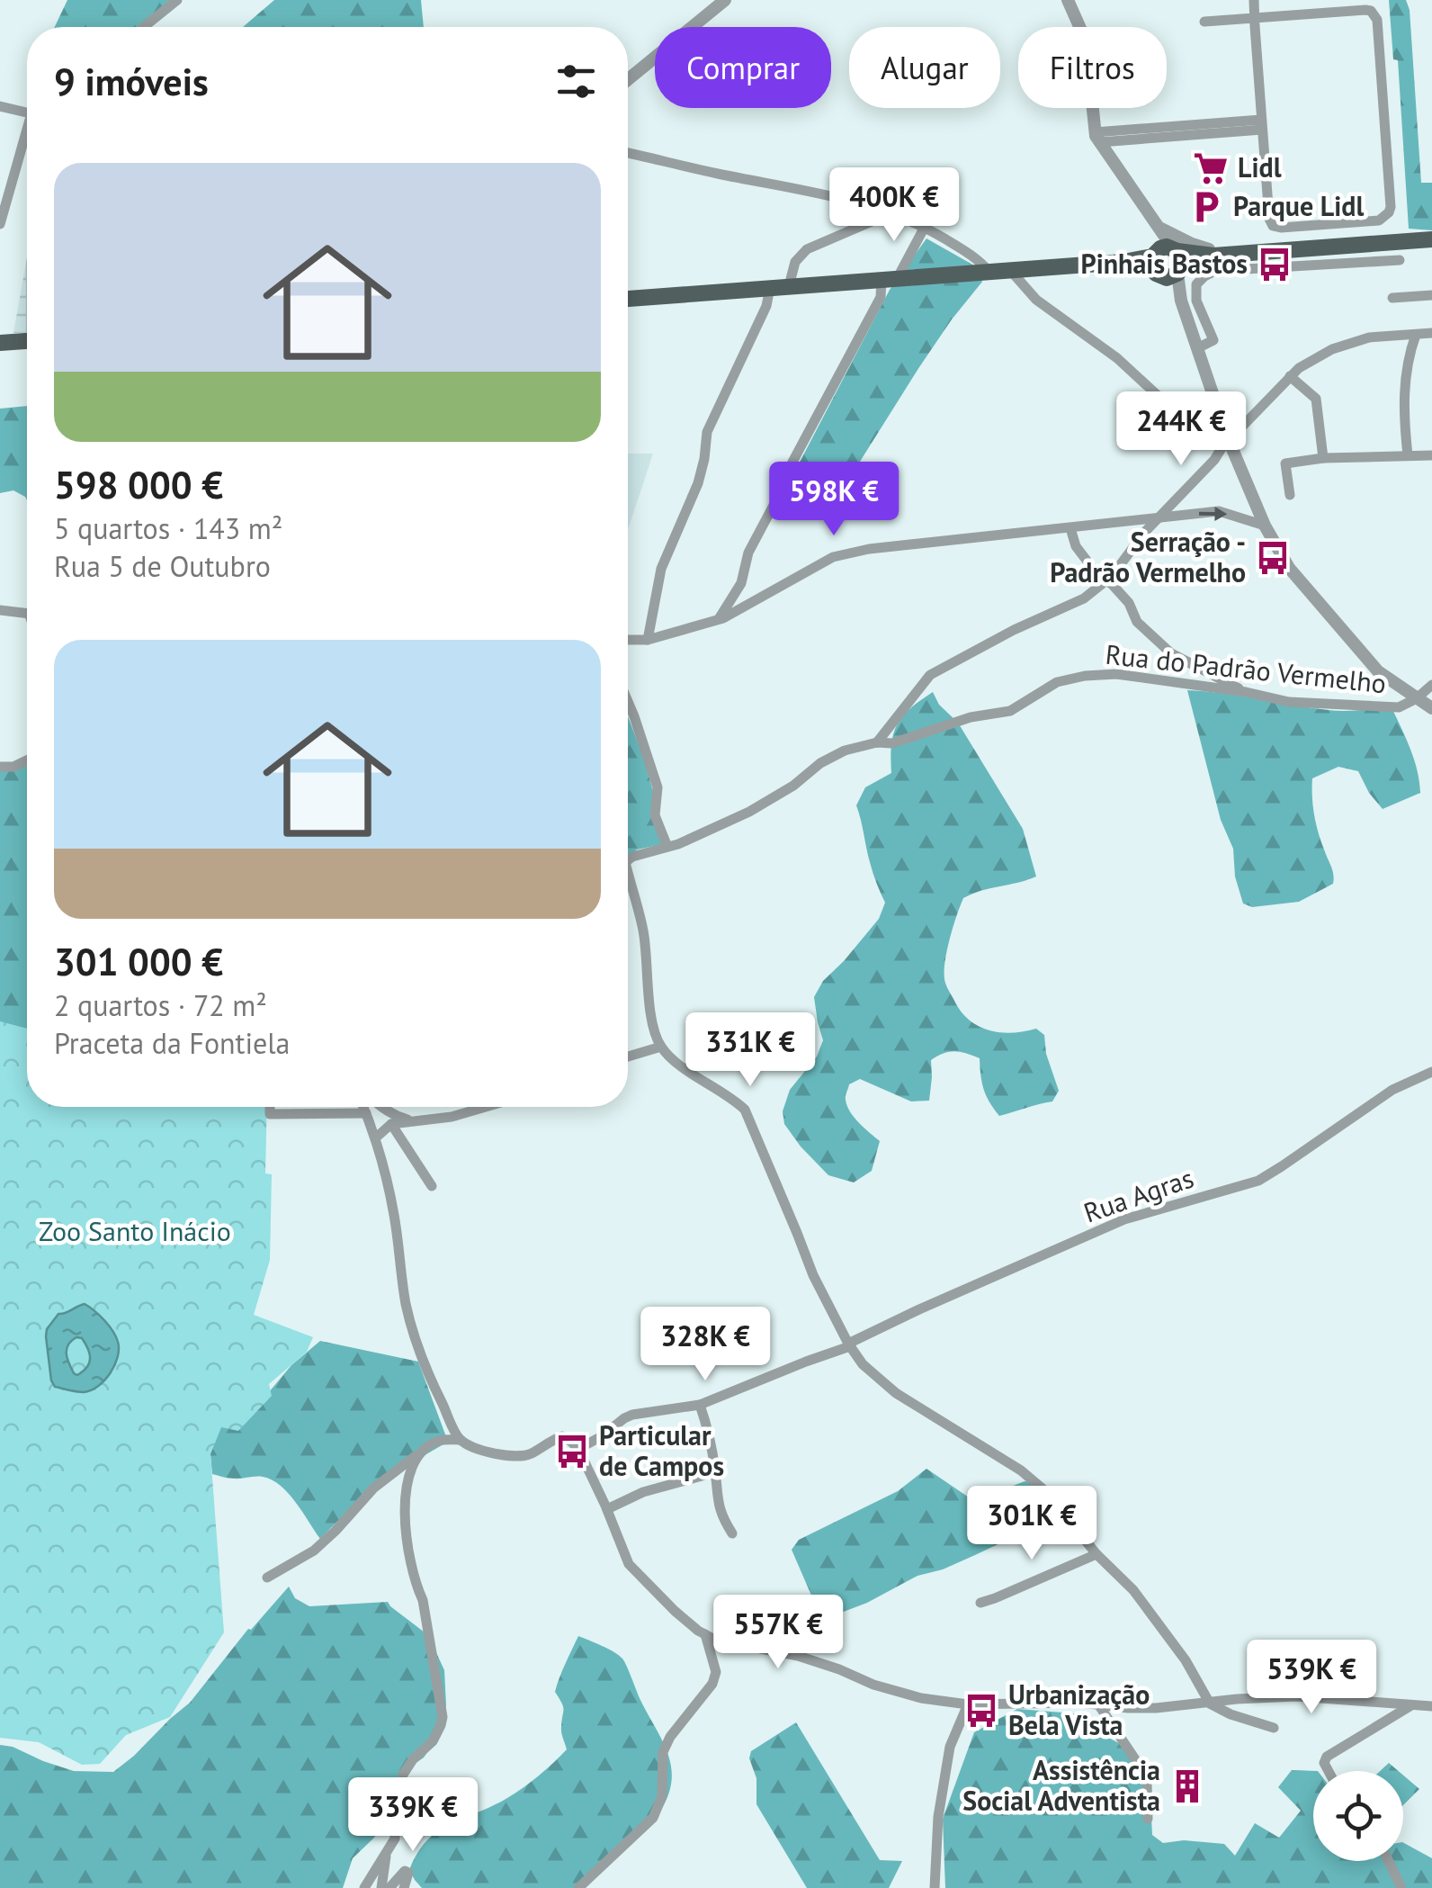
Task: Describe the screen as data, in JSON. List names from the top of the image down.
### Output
{
  "streets": {
    "street": ["Rua do Padrão Vermelho", "Rua Agras"]
  },
  "parks": ["Zoo Santo Inácio"],
  "places": {
    "supermarket": ["Lidl"],
    "parking": ["Parque Lidl"],
    "bus stop": [
      "Pinhais Bastos",
      "Serração - Padrão Vermelho",
      "Particular de Campos",
      "Urbanização Bela Vista"
    ],
    "building": ["Assistência Social Adventista"]
  },
  "page": {
    "chip": ["Comprar", "Alugar", "Filtros"],
    "heading": "9 imóveis",
    "list": [
      {
        "name": "598 000 €",
        "note": "5 quartos · 143 m² · Rua 5 de Outubro"
      },
      {
        "name": "301 000 €",
        "note": "2 quartos · 72 m² · Praceta da Fontiela"
      }
    ],
    "price": [
      "400K €",
      "244K €",
      "598K €",
      "331K €",
      "328K €",
      "301K €",
      "557K €",
      "539K €",
      "339K €"
    ]
  }
}
